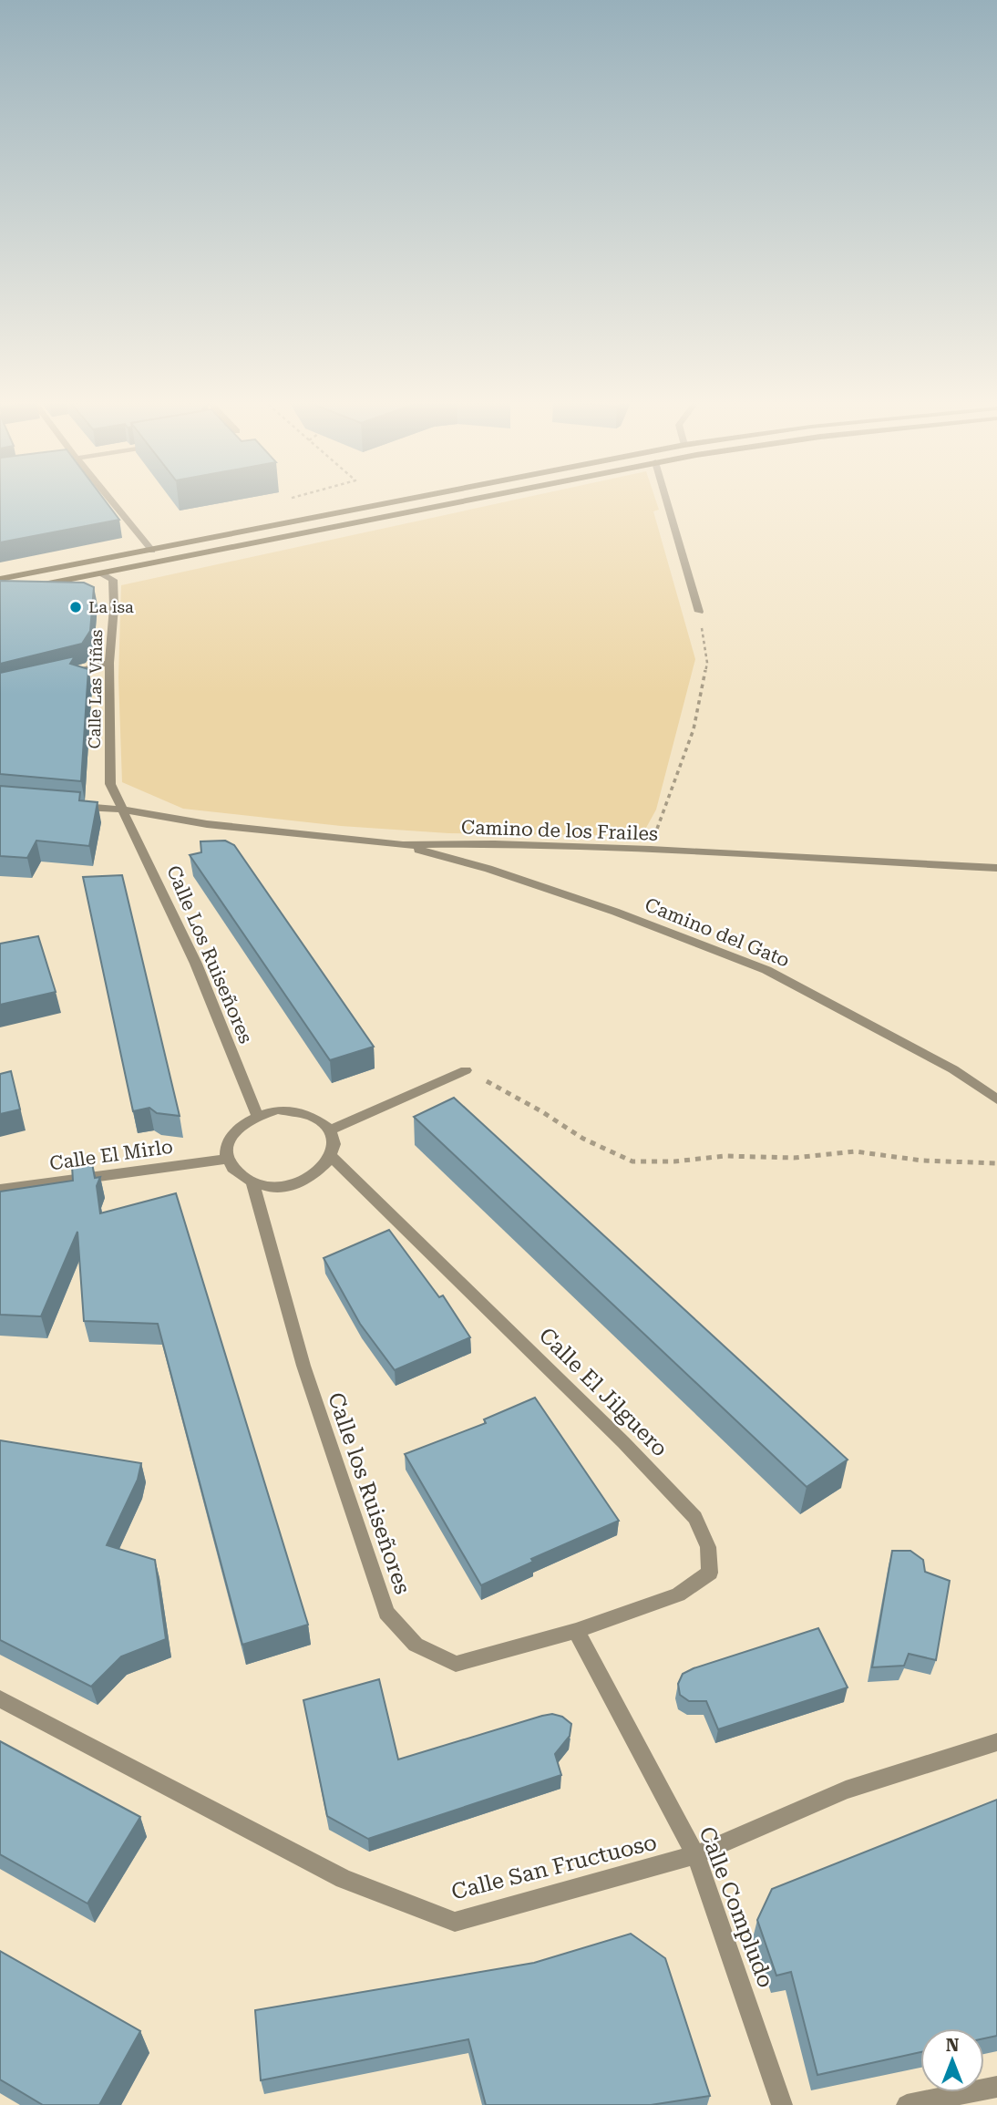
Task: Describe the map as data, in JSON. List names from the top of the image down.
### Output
{
  "streets": {
    "street": [
      "Calle Las Viñas",
      "Camino de los Frailes",
      "Camino del Gato",
      "Calle Los Ruiseñores",
      "Calle El Mirlo",
      "Calle El Jilguero",
      "Calle los Ruiseñores",
      "Calle San Fructuoso",
      "Calle Compludo"
    ]
  },
  "crossings": [
    ["Calle Las Viñas", "Camino de los Frailes"],
    ["Calle Las Viñas", "Calle Los Ruiseñores"],
    ["Camino de los Frailes", "Camino del Gato"],
    ["Camino de los Frailes", "Calle Los Ruiseñores"],
    ["Calle Los Ruiseñores", "Calle El Mirlo"],
    ["Calle Los Ruiseñores", "Calle El Jilguero"],
    ["Calle Los Ruiseñores", "Calle los Ruiseñores"],
    ["Calle El Mirlo", "Calle El Jilguero"],
    ["Calle El Mirlo", "Calle los Ruiseñores"],
    ["Calle El Jilguero", "Calle los Ruiseñores"],
    ["Calle El Jilguero", "Calle Compludo"],
    ["Calle los Ruiseñores", "Calle Compludo"],
    ["Calle San Fructuoso", "Calle Compludo"]
  ],
  "places": ["La isa"],
  "north": "top"
}
